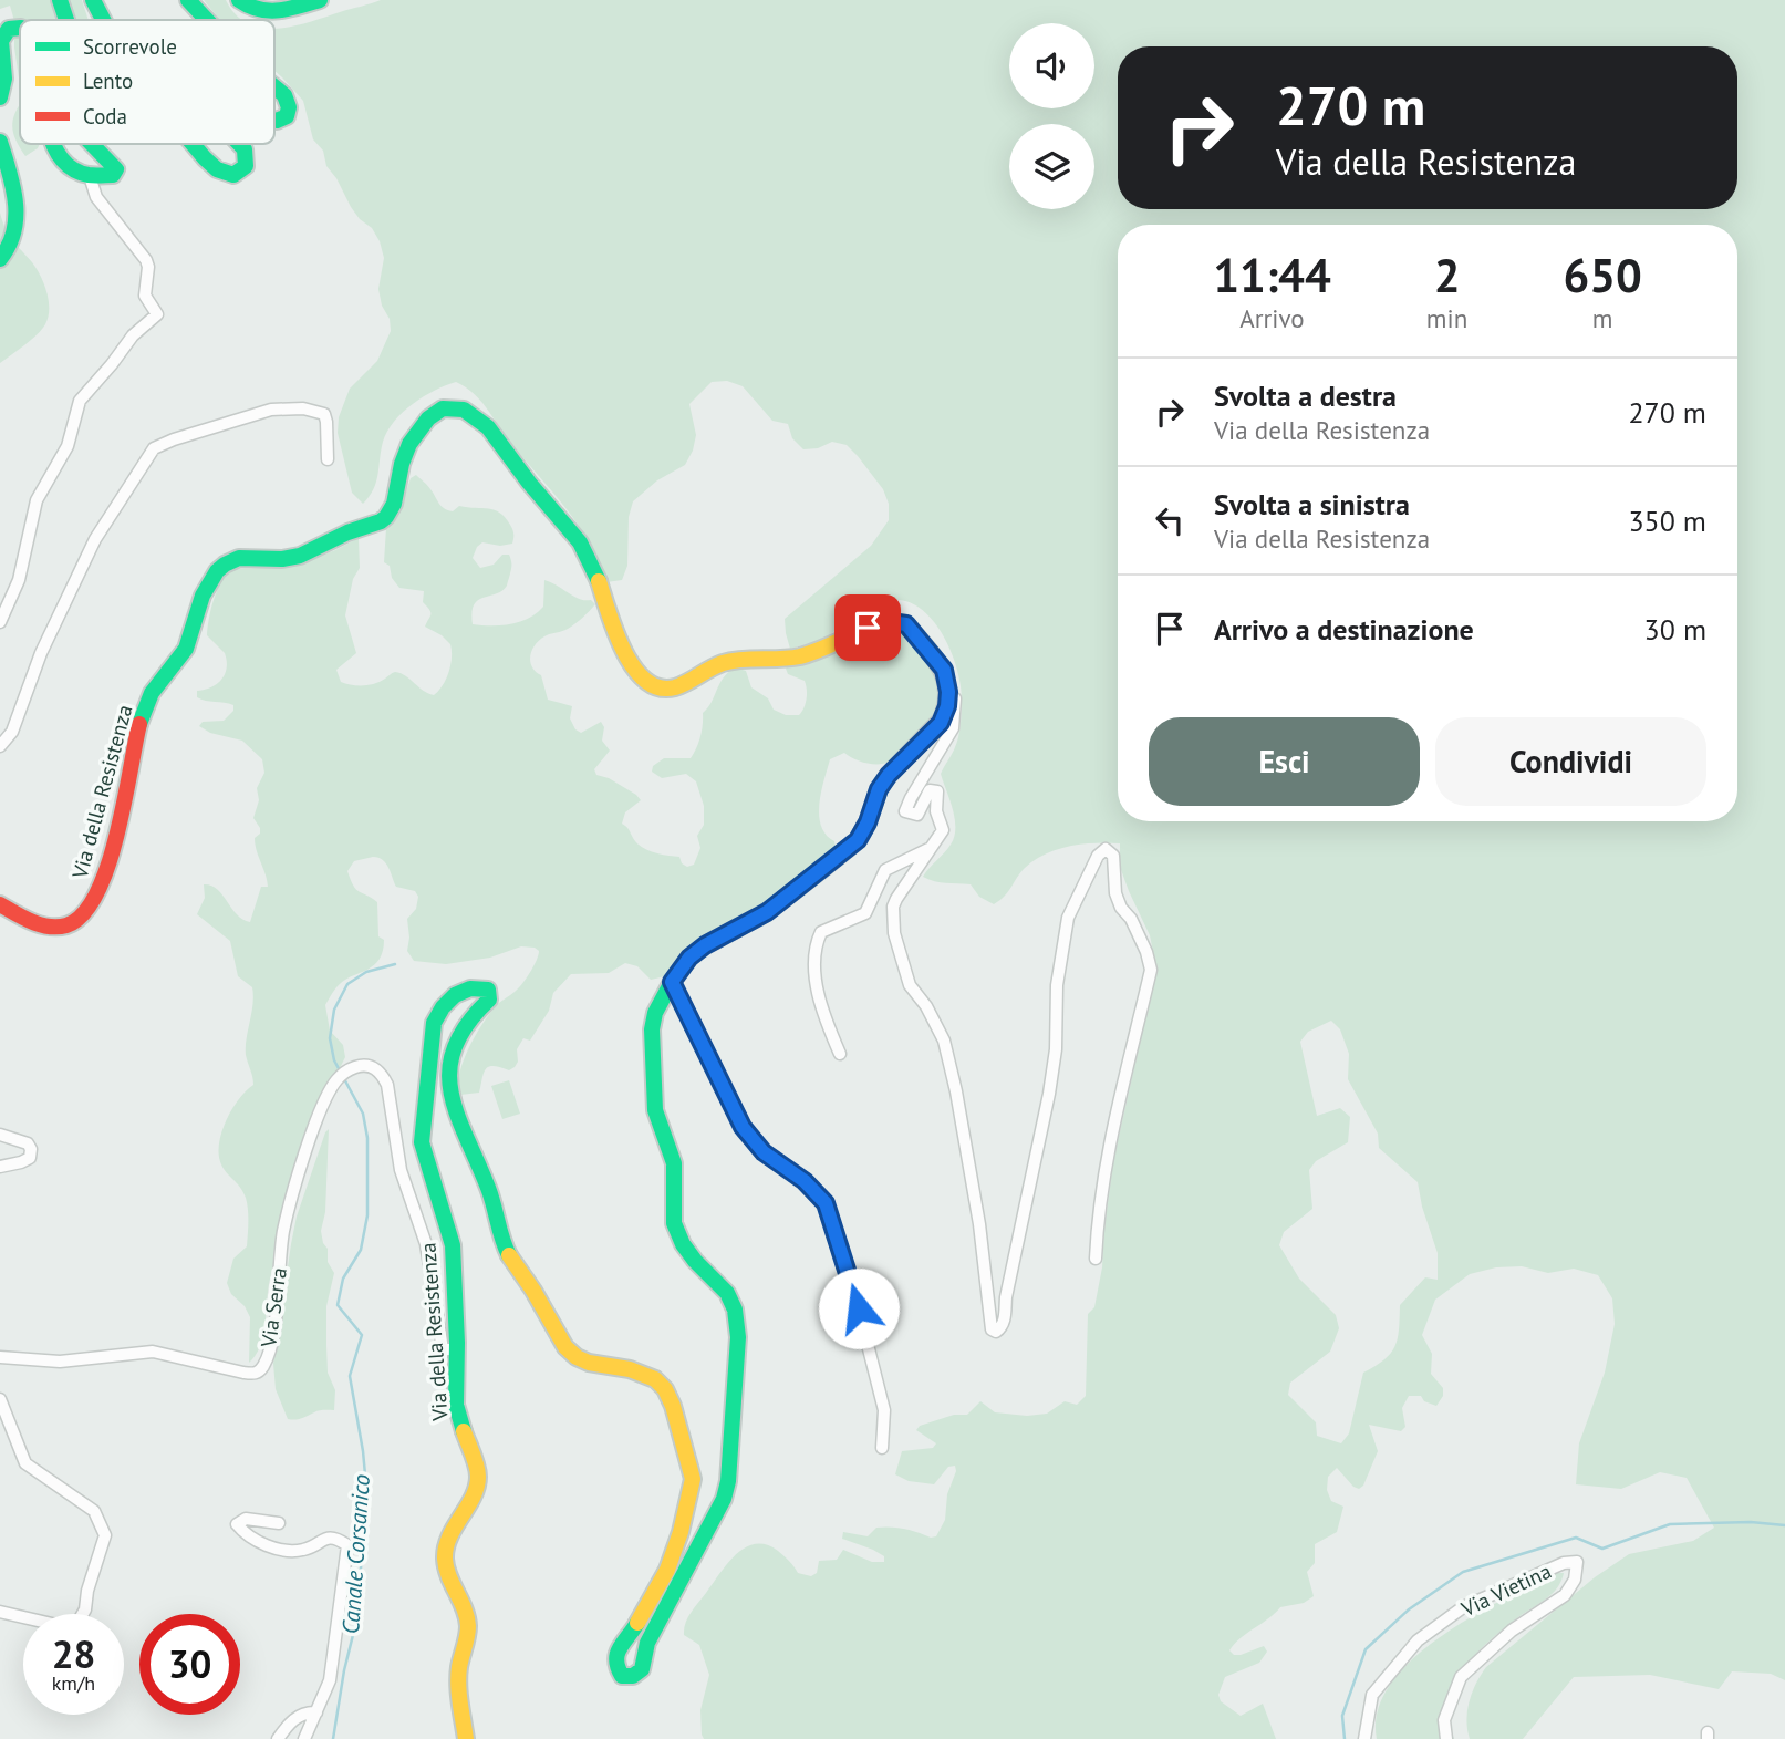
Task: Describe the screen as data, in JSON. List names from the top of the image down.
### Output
{
  "streets": {
    "street": ["Via della Resistenza", "Via Serra", "Via Vietina"]
  },
  "crossings": [
    ["Via della Resistenza", "Via Serra"]
  ],
  "water": ["Canale Corsanico"],
  "legend": ["Scorrevole", "Lento", "Coda"],
  "page": {
    "turn": ["270 m", "Via della Resistenza"],
    "eta": [
      "11:44",
      "Arrivo",
      "2",
      "min",
      "650",
      "m"
    ],
    "list": [
      {
        "name": "Svolta a destra",
        "note": "Via della Resistenza",
        "value": "270 m"
      },
      {
        "name": "Svolta a sinistra",
        "note": "Via della Resistenza",
        "value": "350 m"
      },
      {
        "name": "Arrivo a destinazione",
        "value": "30 m"
      }
    ],
    "buttons": ["Esci", "Condividi"],
    "speed": "28 km/h",
    "limit": "30"
  }
}
